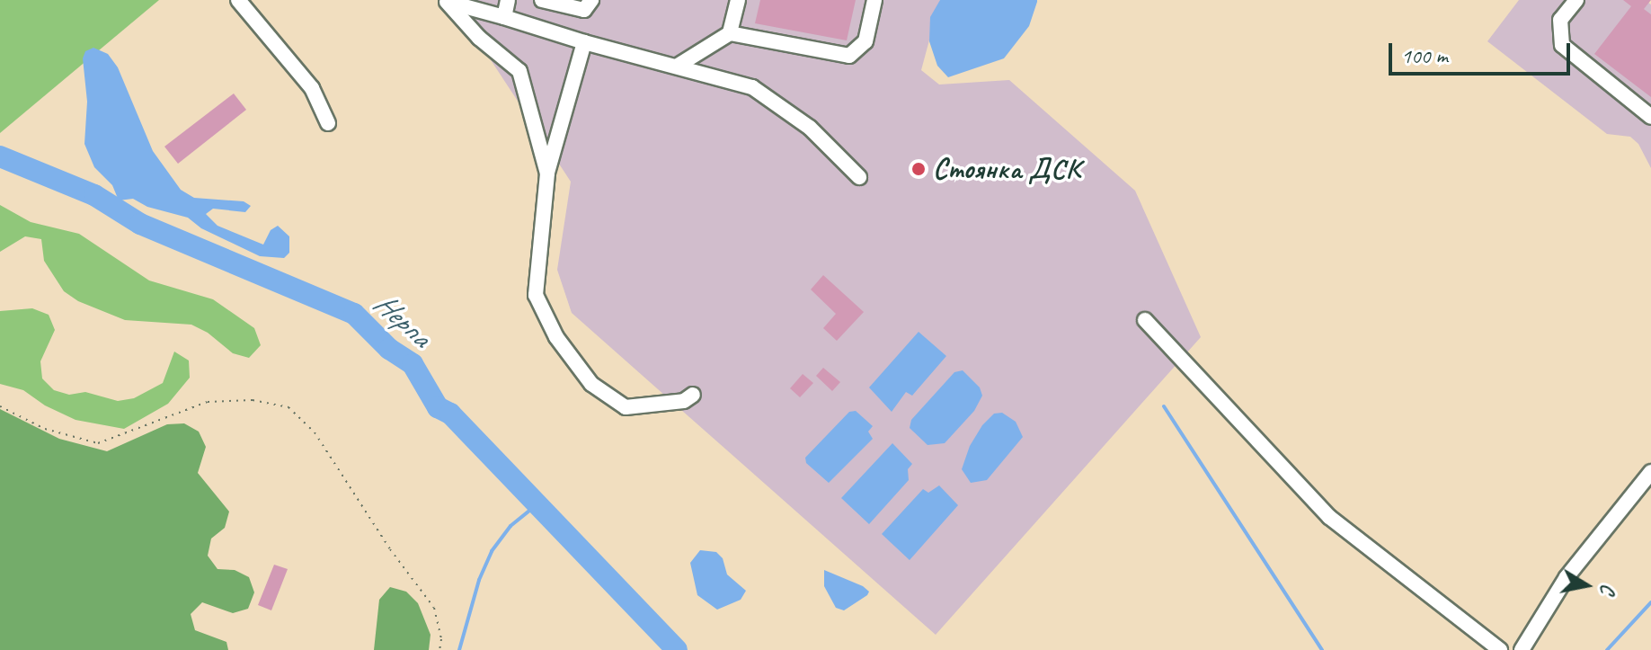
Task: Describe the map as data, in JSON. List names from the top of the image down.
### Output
{
  "water": ["Нерпа"],
  "places": ["Стоянка ДСК"],
  "scale_bar": "100 m",
  "north": "right"
}
